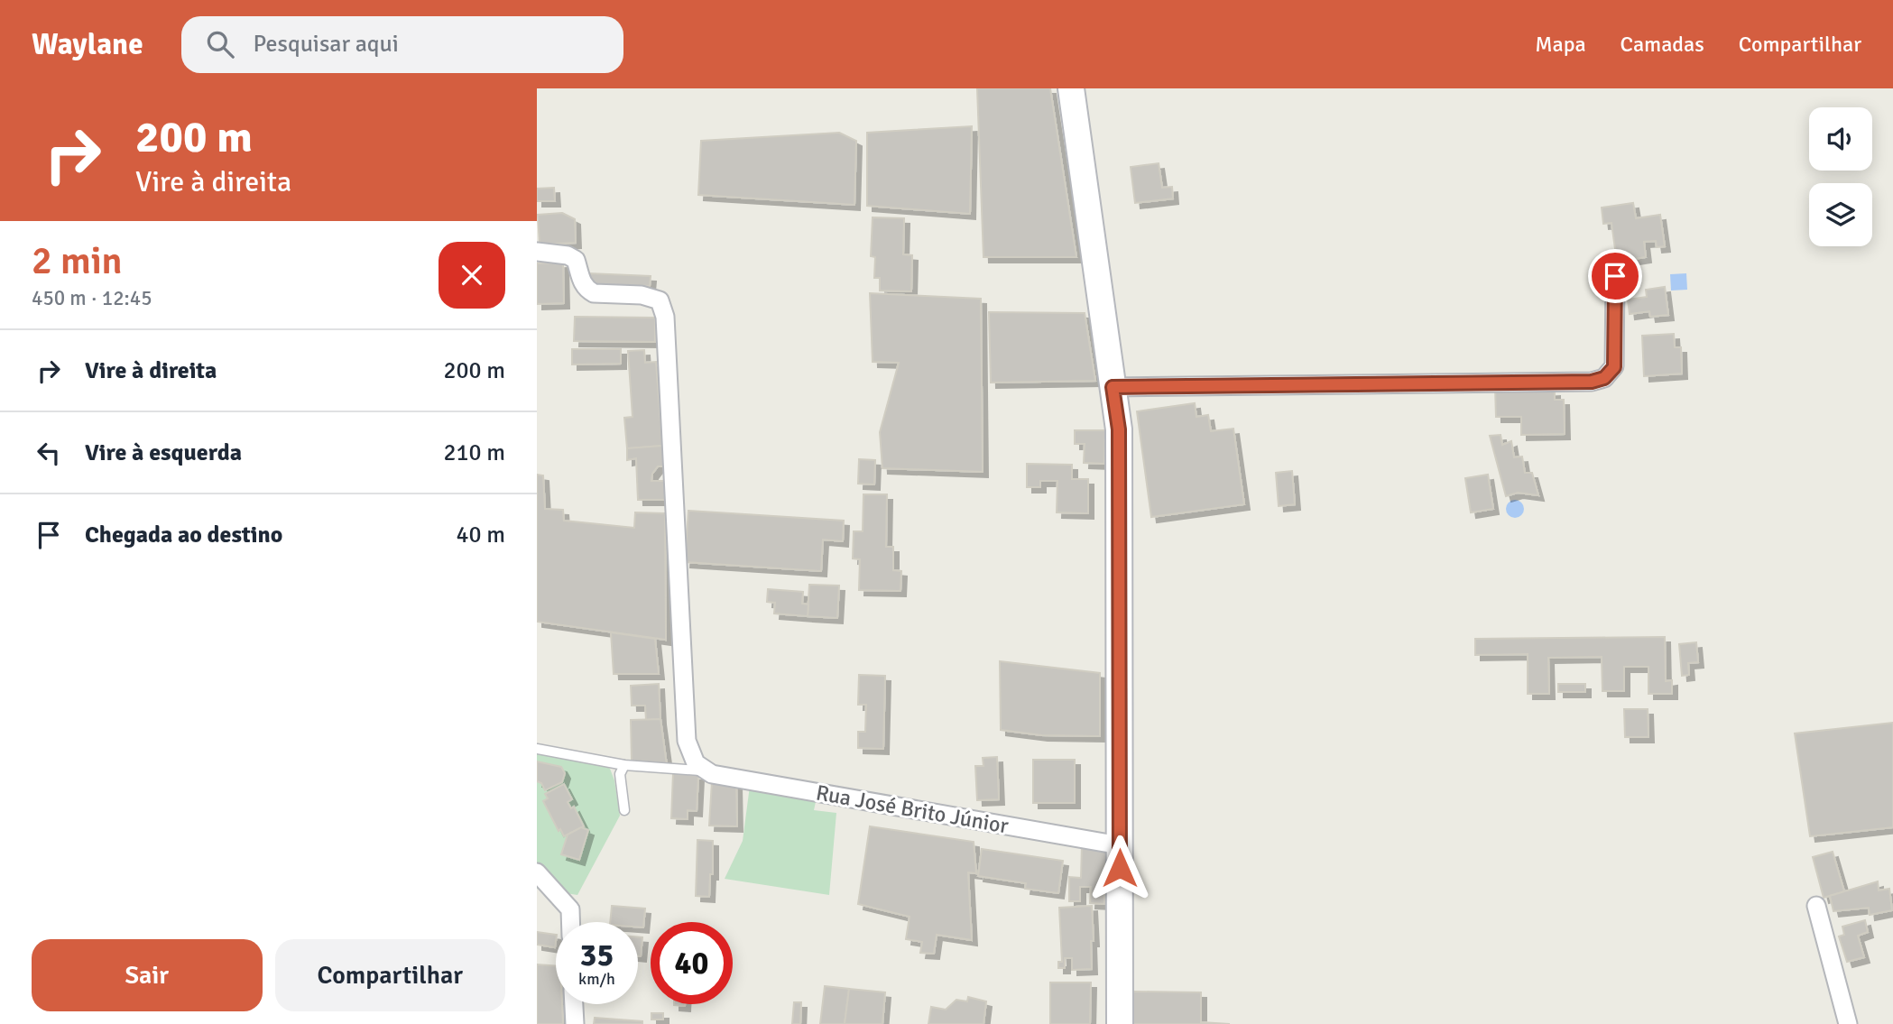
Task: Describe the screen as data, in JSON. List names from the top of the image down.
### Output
{
  "streets": {
    "street": ["Rua José Brito Júnior"]
  },
  "page": {
    "header": "Waylane",
    "search": "Pesquisar aqui",
    "nav": ["Mapa", "Camadas", "Compartilhar"],
    "turn": ["200 m", "Vire à direita"],
    "heading": ["2 min", "450 m · 12:45"],
    "list": [
      {
        "name": "Vire à direita",
        "value": "200 m"
      },
      {
        "name": "Vire à esquerda",
        "value": "210 m"
      },
      {
        "name": "Chegada ao destino",
        "value": "40 m"
      }
    ],
    "speed": "35 km/h",
    "limit": "40",
    "buttons": ["Sair", "Compartilhar"]
  }
}
